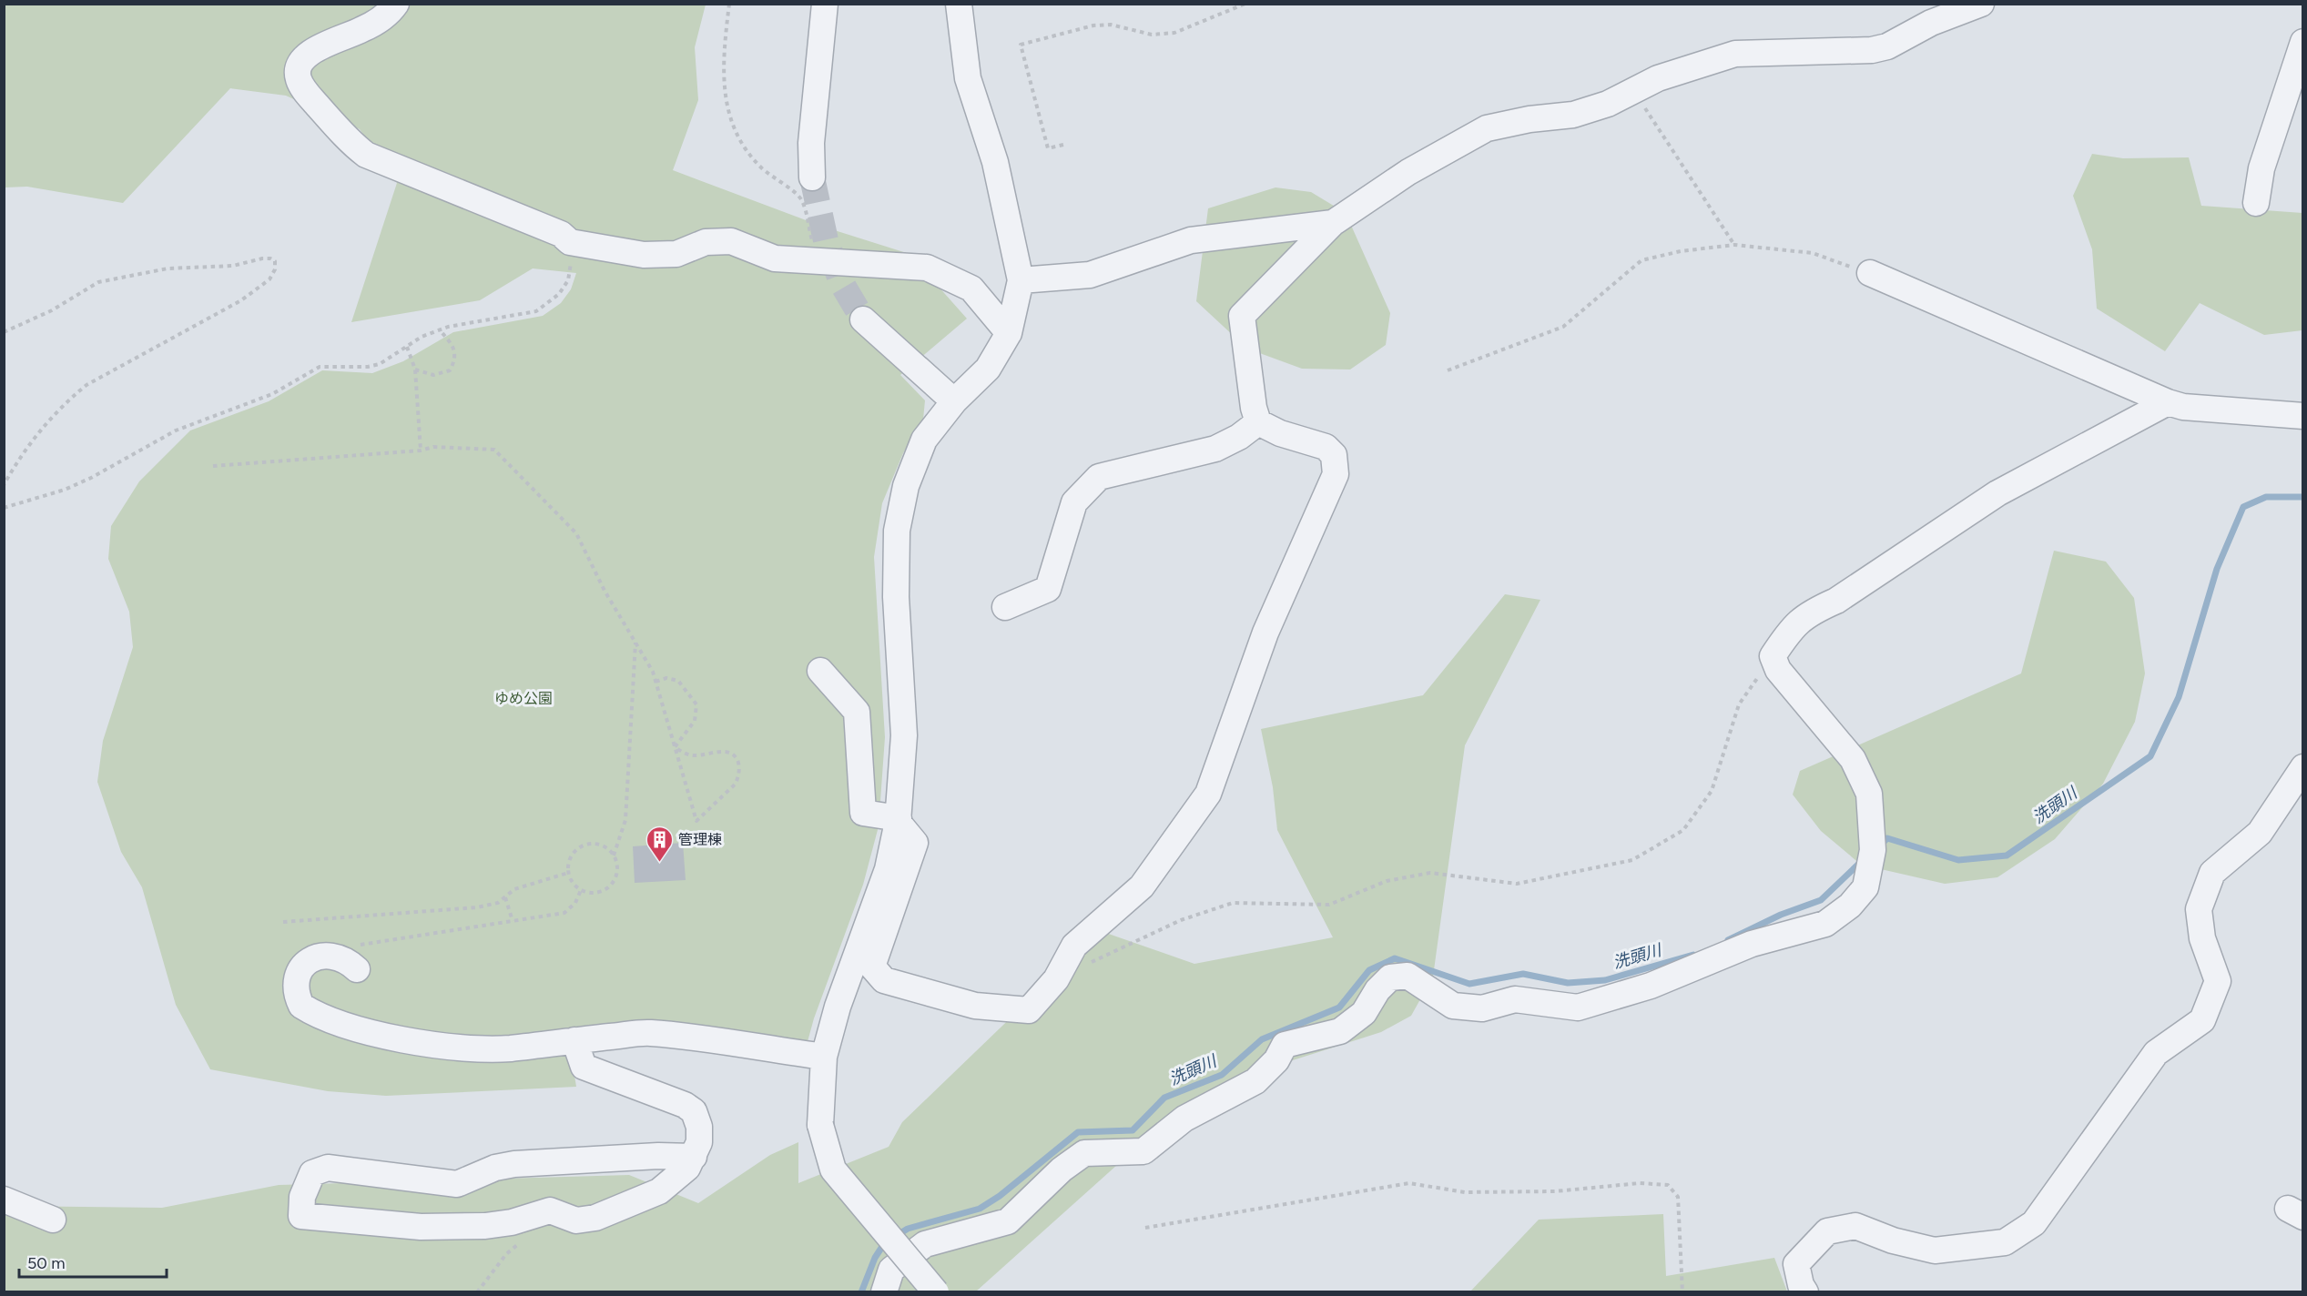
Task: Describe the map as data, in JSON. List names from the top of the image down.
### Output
{
  "water": ["洗頭川"],
  "parks": ["ゆめ公園"],
  "places": {
    "building": ["管理棟"]
  },
  "scale_bar": "50 m"
}
